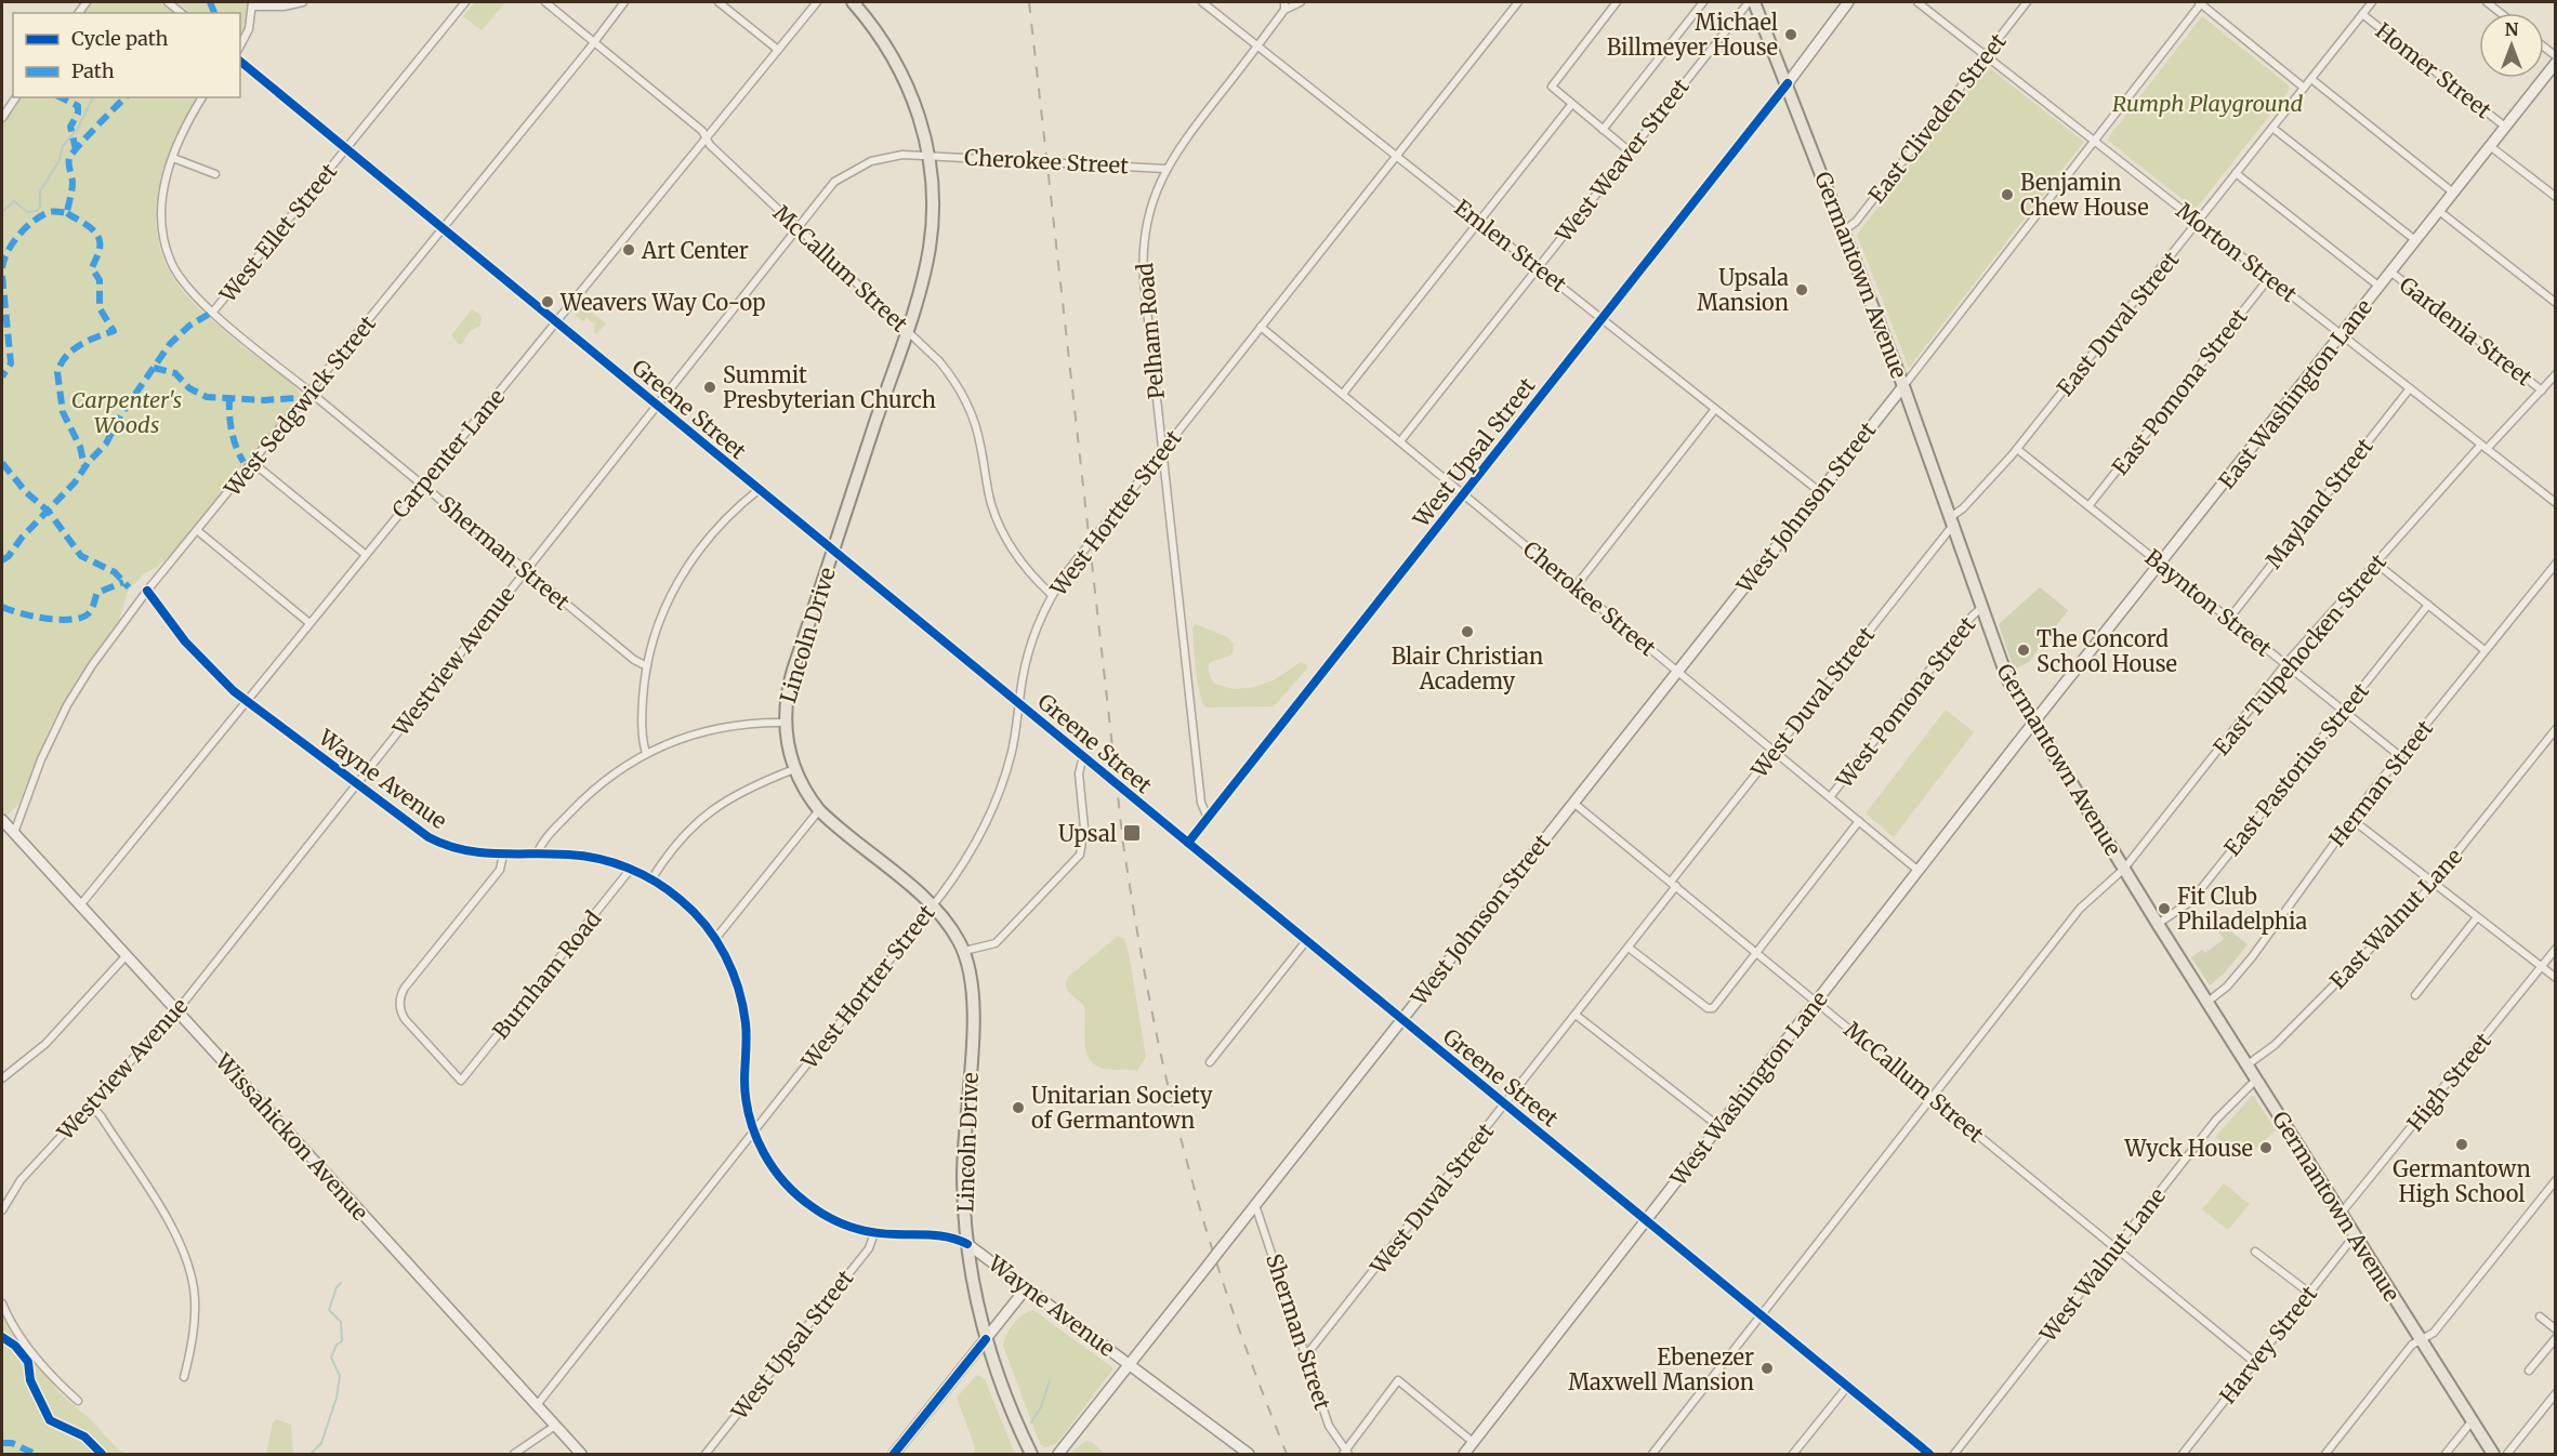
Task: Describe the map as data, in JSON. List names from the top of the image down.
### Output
{
  "streets": {
    "main road": ["Germantown Avenue", "Lincoln Drive"],
    "street": [
      "Homer Street",
      "East Cliveden Street",
      "West Weaver Street",
      "Cherokee Street",
      "West Ellet Street",
      "Emlen Street",
      "Morton Street",
      "McCallum Street",
      "East Duval Street",
      "Pelham Road",
      "Gardenia Street",
      "East Pomona Street",
      "East Washington Lane",
      "West Sedgwick Street",
      "Greene Street",
      "West Upsal Street",
      "Carpenter Lane",
      "Mayland Street",
      "West Johnson Street",
      "West Hortter Street",
      "Sherman Street",
      "Baynton Street",
      "East Tulpehocken Street",
      "Westview Avenue",
      "West Duval Street",
      "West Pomona Street",
      "East Pastorius Street",
      "Wayne Avenue",
      "Herman Street",
      "East Walnut Lane",
      "Burnham Road",
      "High Street",
      "West Washington Lane",
      "Wissahickon Avenue",
      "West Walnut Lane",
      "Harvey Street"
    ]
  },
  "crossings": [
    ["Homer Street", "East Duval Street"],
    ["Homer Street", "East Washington Lane"],
    ["East Cliveden Street", "Morton Street"],
    ["East Cliveden Street", "Germantown Avenue"],
    ["West Weaver Street", "Cherokee Street"],
    ["West Weaver Street", "Emlen Street"],
    ["West Weaver Street", "Germantown Avenue"],
    ["Cherokee Street", "Pelham Road"],
    ["Cherokee Street", "West Upsal Street"],
    ["Cherokee Street", "West Johnson Street"],
    ["Cherokee Street", "West Hortter Street"],
    ["Cherokee Street", "Lincoln Drive"],
    ["Cherokee Street", "Westview Avenue"],
    ["Cherokee Street", "West Duval Street"],
    ["Cherokee Street", "West Pomona Street"],
    ["Cherokee Street", "West Washington Lane"],
    ["West Ellet Street", "Greene Street"],
    ["West Ellet Street", "Sherman Street"],
    ["Emlen Street", "Pelham Road"],
    ["Emlen Street", "West Upsal Street"],
    ["Emlen Street", "West Johnson Street"],
    ["Emlen Street", "West Hortter Street"],
    ["Morton Street", "East Duval Street"],
    ["Morton Street", "East Pomona Street"],
    ["Morton Street", "East Washington Lane"],
    ["Morton Street", "Mayland Street"],
    ["Morton Street", "East Tulpehocken Street"],
    ["McCallum Street", "West Sedgwick Street"],
    ["McCallum Street", "Carpenter Lane"],
    ["McCallum Street", "West Johnson Street"],
    ["McCallum Street", "West Hortter Street"],
    ["McCallum Street", "Lincoln Drive"],
    ["McCallum Street", "East Tulpehocken Street"],
    ["McCallum Street", "Westview Avenue"],
    ["McCallum Street", "West Duval Street"],
    ["McCallum Street", "West Pomona Street"],
    ["McCallum Street", "West Washington Lane"],
    ["McCallum Street", "West Walnut Lane"],
    ["McCallum Street", "Harvey Street"],
    ["Germantown Avenue", "East Duval Street"],
    ["Germantown Avenue", "East Washington Lane"],
    ["Germantown Avenue", "West Upsal Street"],
    ["Germantown Avenue", "West Johnson Street"],
    ["Germantown Avenue", "East Tulpehocken Street"],
    ["Germantown Avenue", "West Duval Street"],
    ["Germantown Avenue", "West Pomona Street"],
    ["Germantown Avenue", "East Pastorius Street"],
    ["Germantown Avenue", "Herman Street"],
    ["Germantown Avenue", "East Walnut Lane"],
    ["Germantown Avenue", "High Street"],
    ["Germantown Avenue", "West Washington Lane"],
    ["Germantown Avenue", "West Walnut Lane"],
    ["Germantown Avenue", "Harvey Street"],
    ["East Duval Street", "Gardenia Street"],
    ["East Duval Street", "Baynton Street"],
    ["East Duval Street", "West Duval Street"],
    ["Pelham Road", "West Upsal Street"],
    ["Pelham Road", "West Hortter Street"],
    ["Gardenia Street", "East Washington Lane"],
    ["Gardenia Street", "East Tulpehocken Street"],
    ["East Pomona Street", "Baynton Street"],
    ["East Washington Lane", "Baynton Street"],
    ["East Washington Lane", "West Washington Lane"],
    ["West Sedgwick Street", "Greene Street"],
    ["West Sedgwick Street", "Sherman Street"],
    ["West Sedgwick Street", "Wayne Avenue"],
    ["West Sedgwick Street", "Wissahickon Avenue"],
    ["Greene Street", "West Upsal Street"],
    ["Greene Street", "Carpenter Lane"],
    ["Greene Street", "West Johnson Street"],
    ["Greene Street", "West Hortter Street"],
    ["Greene Street", "Lincoln Drive"],
    ["Greene Street", "East Tulpehocken Street"],
    ["Greene Street", "Westview Avenue"],
    ["Greene Street", "West Duval Street"],
    ["Greene Street", "West Washington Lane"],
    ["West Upsal Street", "Wayne Avenue"],
    ["Carpenter Lane", "Sherman Street"],
    ["Carpenter Lane", "Wayne Avenue"],
    ["Carpenter Lane", "Wissahickon Avenue"],
    ["Mayland Street", "Baynton Street"],
    ["West Johnson Street", "Sherman Street"],
    ["West Johnson Street", "Wayne Avenue"],
    ["West Hortter Street", "Lincoln Drive"],
    ["West Hortter Street", "Wayne Avenue"],
    ["West Hortter Street", "Wissahickon Avenue"],
    ["Sherman Street", "Westview Avenue"],
    ["Sherman Street", "West Duval Street"],
    ["Baynton Street", "East Tulpehocken Street"],
    ["Baynton Street", "East Pastorius Street"],
    ["Baynton Street", "Herman Street"],
    ["Lincoln Drive", "Westview Avenue"],
    ["Lincoln Drive", "Wayne Avenue"],
    ["Westview Avenue", "Wayne Avenue"],
    ["Westview Avenue", "Wissahickon Avenue"],
    ["West Duval Street", "West Pomona Street"],
    ["Wayne Avenue", "Burnham Road"]
  ],
  "parks": ["Rumph Playground", "Carpenter's Woods"],
  "places": {
    "other": [
      "Michael Billmeyer House",
      "Benjamin Chew House",
      "Art Center",
      "Upsala Mansion",
      "Weavers Way Co‑op",
      "Summit Presbyterian Church",
      "Blair Christian Academy",
      "The Concord School House",
      "Fit Club Philadelphia",
      "Unitarian Society of Germantown",
      "Germantown High School",
      "Wyck House",
      "Ebenezer Maxwell Mansion"
    ],
    "transit": ["Upsal"]
  },
  "legend": ["Cycle path", "Path"],
  "north": "top"
}
